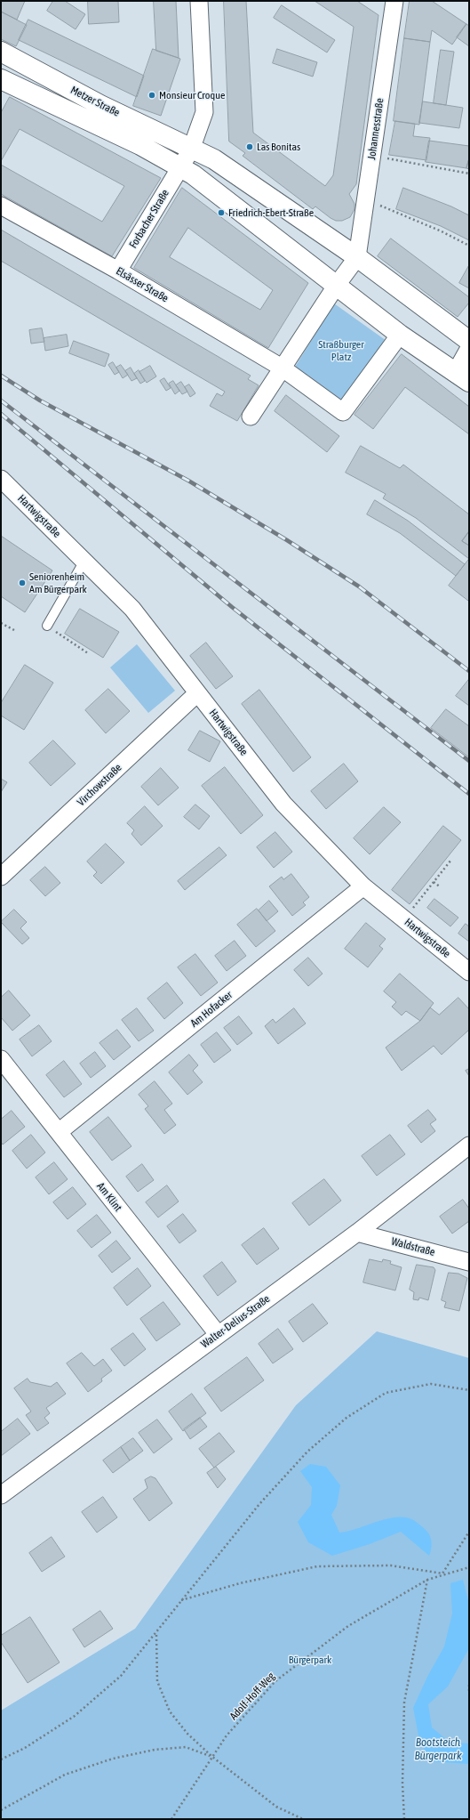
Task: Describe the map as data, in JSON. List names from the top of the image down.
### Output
{
  "streets": {
    "main road": ["Metzer Straße"],
    "street": [
      "Johannesstraße",
      "Forbacher Straße",
      "Elsässer Straße",
      "Hartwigstraße",
      "Virchowstraße",
      "Am Hofacker",
      "Am Klint",
      "Waldstraße",
      "Walter-Delius-Straße"
    ],
    "path": ["Adolf-Hoff-Weg"]
  },
  "crossings": [
    ["Metzer Straße", "Forbacher Straße"],
    ["Forbacher Straße", "Elsässer Straße"],
    ["Hartwigstraße", "Virchowstraße"],
    ["Hartwigstraße", "Am Hofacker"],
    ["Am Hofacker", "Am Klint"],
    ["Am Klint", "Walter-Delius-Straße"],
    ["Waldstraße", "Walter-Delius-Straße"]
  ],
  "water": ["Bootsteich Bürgerpark"],
  "parks": ["Straßburger Platz", "Bürgerpark"],
  "places": [
    "Monsieur Croque",
    "Las Bonitas",
    "Friedrich-Ebert-Straße",
    "Seniorenheim Am Bürgerpark"
  ]
}
